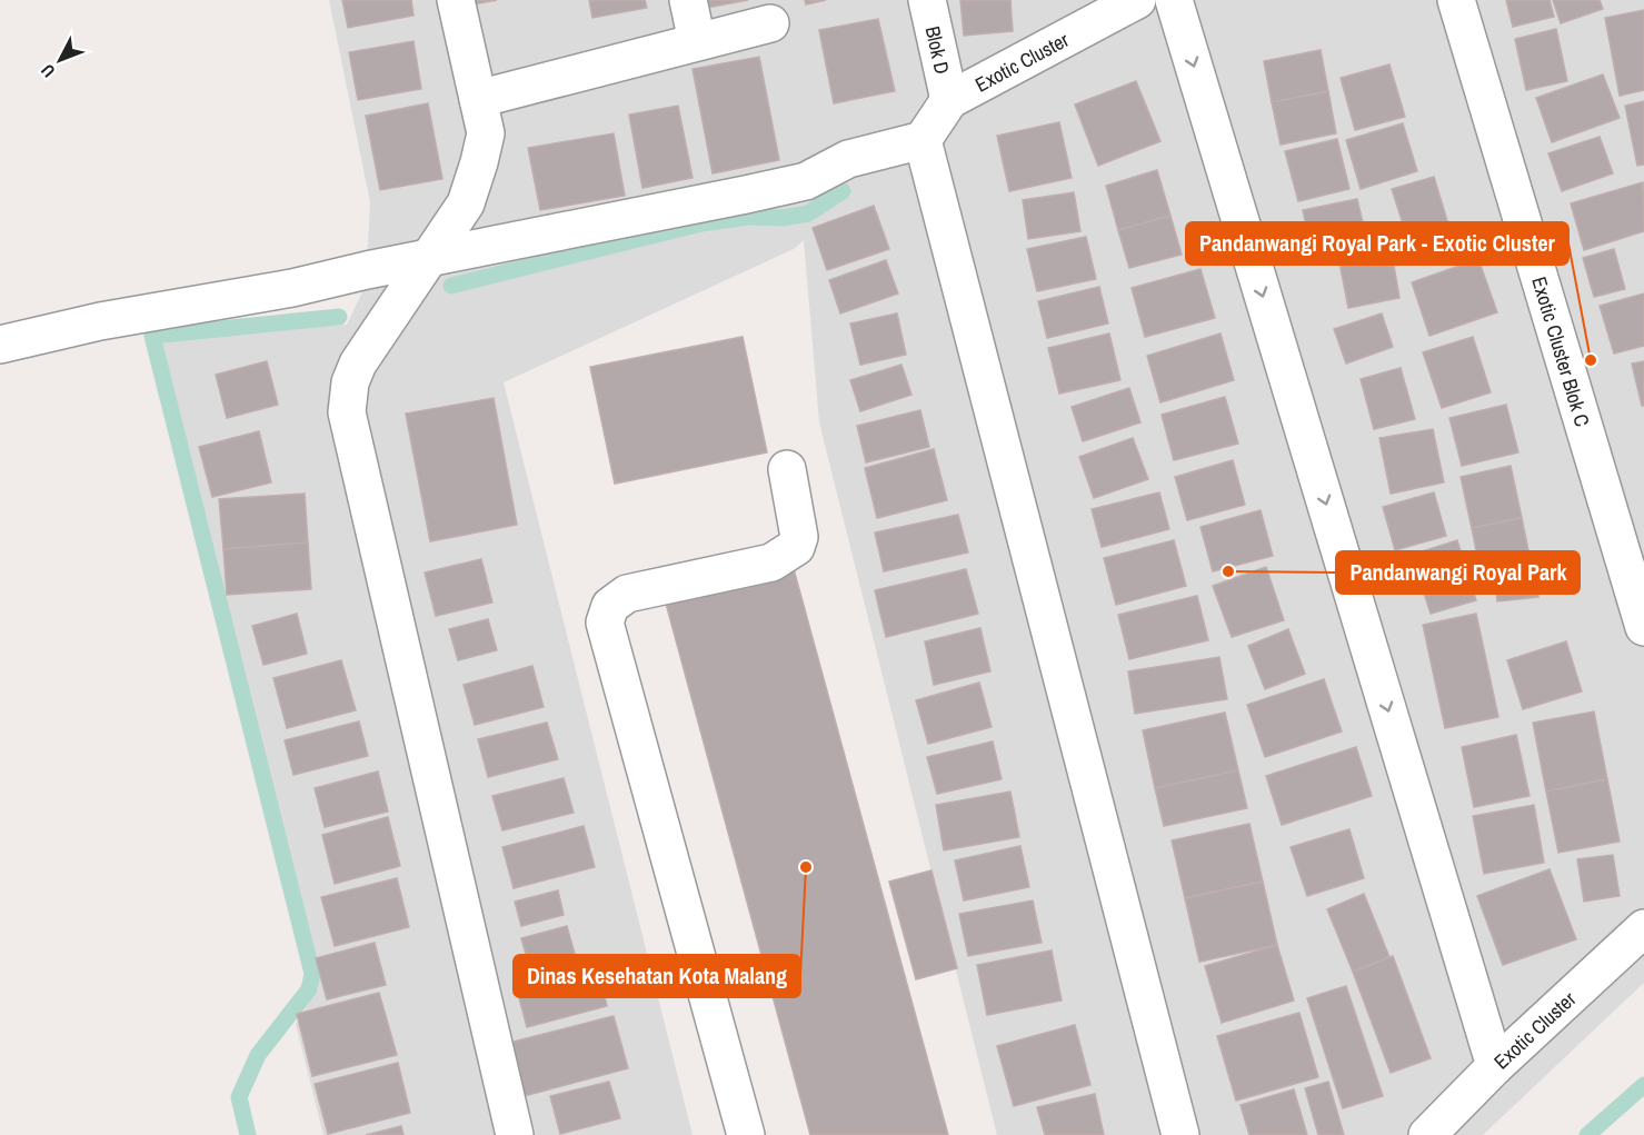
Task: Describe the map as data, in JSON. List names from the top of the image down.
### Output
{
  "streets": {
    "street": ["Blok D", "Exotic Cluster", "Exotic Cluster Blok C"]
  },
  "crossings": [
    ["Blok D", "Exotic Cluster"]
  ],
  "places": ["Pandanwangi Royal Park - Exotic Cluster", "Pandanwangi Royal Park", "Dinas Kesehatan Kota Malang"],
  "north": "bottom left"
}
